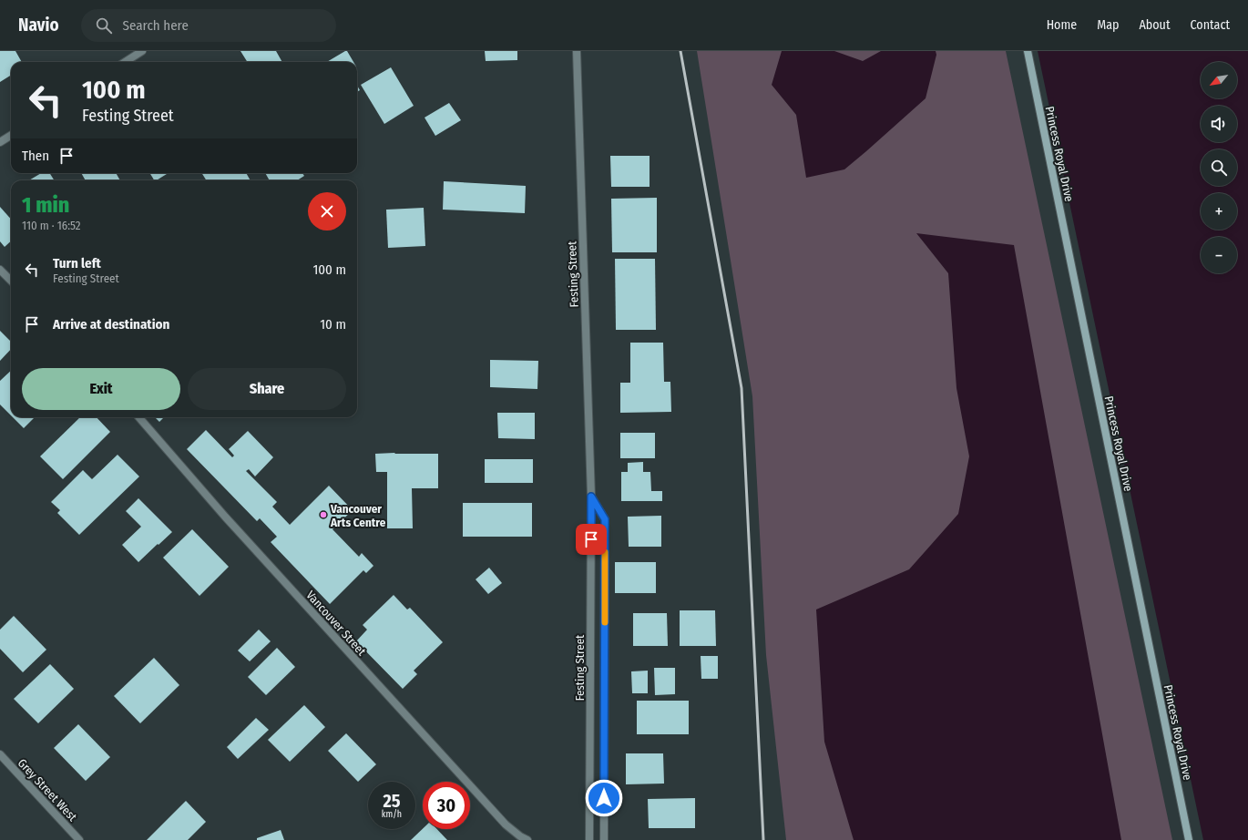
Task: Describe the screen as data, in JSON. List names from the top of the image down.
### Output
{
  "streets": {
    "main road": ["Princess Royal Drive"],
    "street": ["Festing Street", "Vancouver Street", "Grey Street West"]
  },
  "places": ["Vancouver Arts Centre"],
  "north": "bottom left",
  "page": {
    "header": "Navio",
    "search": "Search here",
    "nav": [
      "Home",
      "Map",
      "About",
      "Contact"
    ],
    "map_buttons": ["+", "−"],
    "turn": ["100 m", "Festing Street"],
    "then": "Then",
    "heading": ["1 min", "110 m · 16:52"],
    "list": [
      {
        "name": "Turn left",
        "note": "Festing Street",
        "value": "100 m"
      },
      {
        "name": "Arrive at destination",
        "value": "10 m"
      }
    ],
    "buttons": ["Exit", "Share"],
    "speed": "25 km/h",
    "limit": "30"
  }
}
